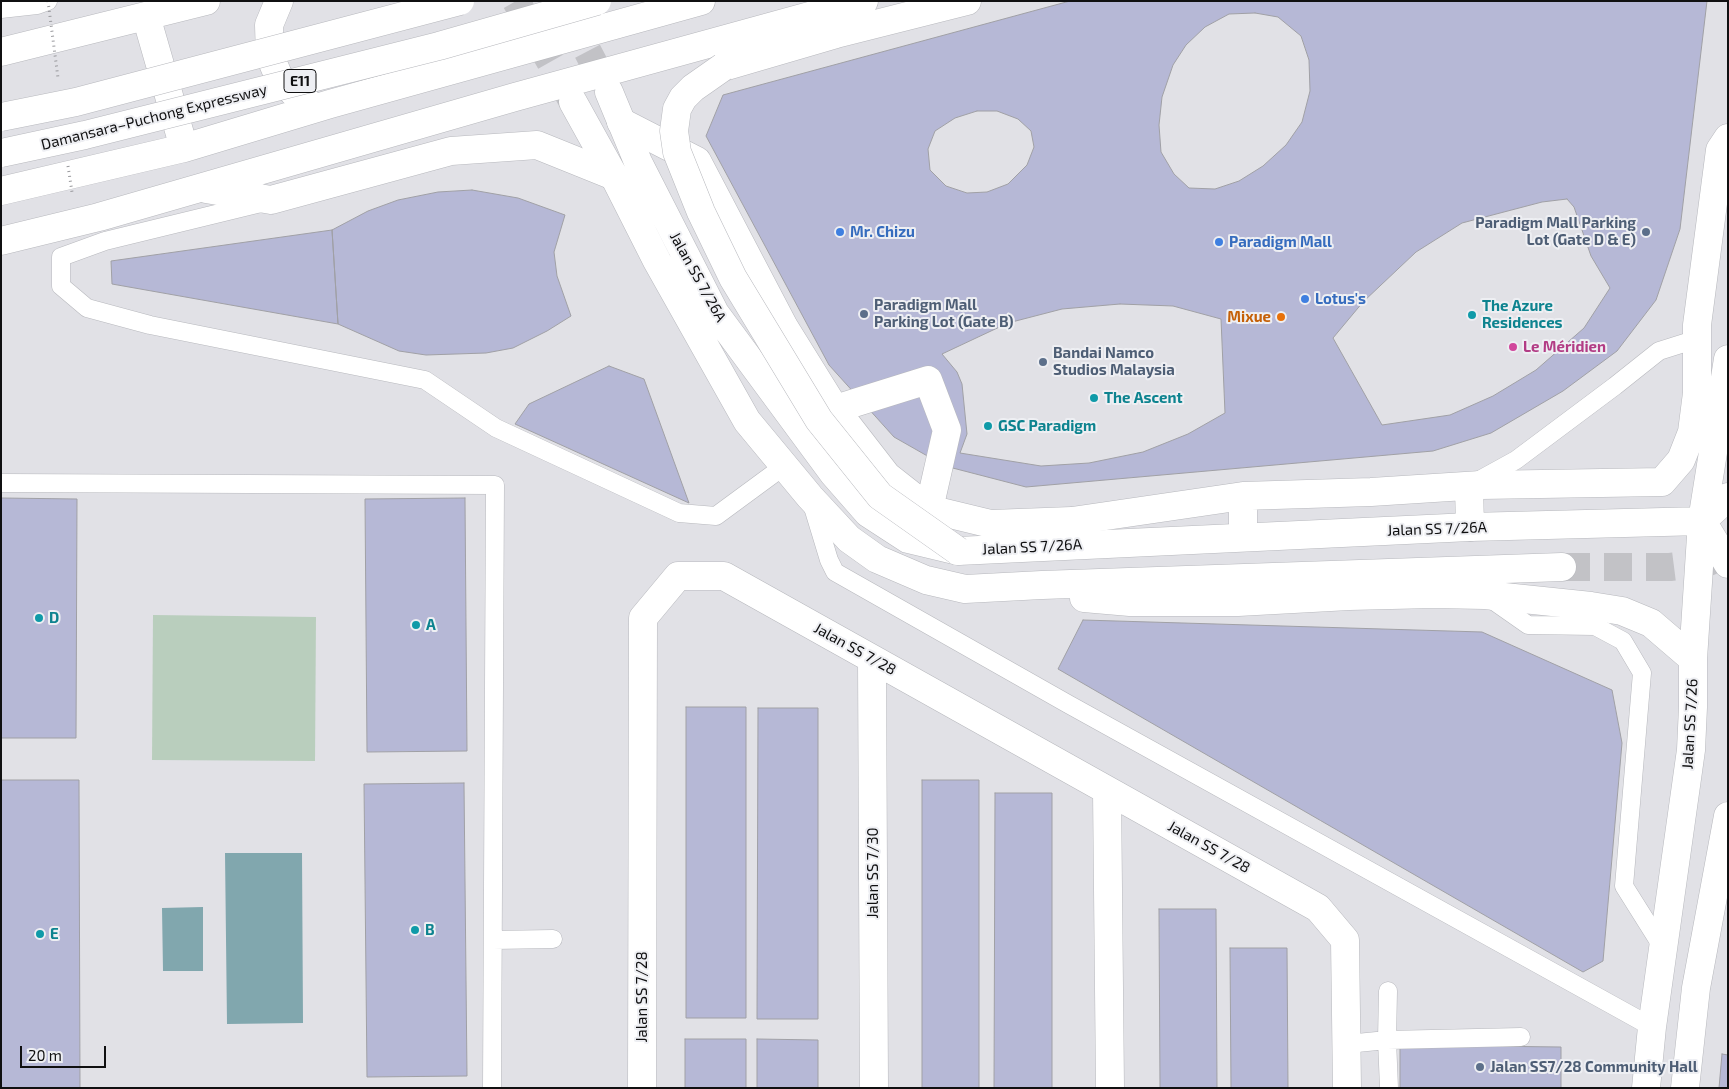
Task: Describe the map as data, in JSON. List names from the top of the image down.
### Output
{
  "streets": {
    "main road": [
      "E11",
      "Damansara–Puchong Expressway",
      "Jalan SS 7/26A",
      "Jalan SS 7/28",
      "Jalan SS 7/26",
      "Jalan SS 7/30"
    ]
  },
  "crossings": [
    ["Jalan SS 7/26A", "Jalan SS 7/26"],
    ["Jalan SS 7/28", "Jalan SS 7/30"]
  ],
  "places": [
    "Mr. Chizu",
    "Paradigm Mall Parking Lot (Gate D & E)",
    "Paradigm Mall",
    "Lotus's",
    "Paradigm Mall Parking Lot (Gate B)",
    "The Azure Residences",
    "Mixue",
    "Le Méridien",
    "Bandai Namco Studios Malaysia",
    "The Ascent",
    "GSC Paradigm",
    "D",
    "A",
    "B",
    "E",
    "Jalan SS7/28 Community Hall"
  ],
  "scale_bar": "20 m"
}
